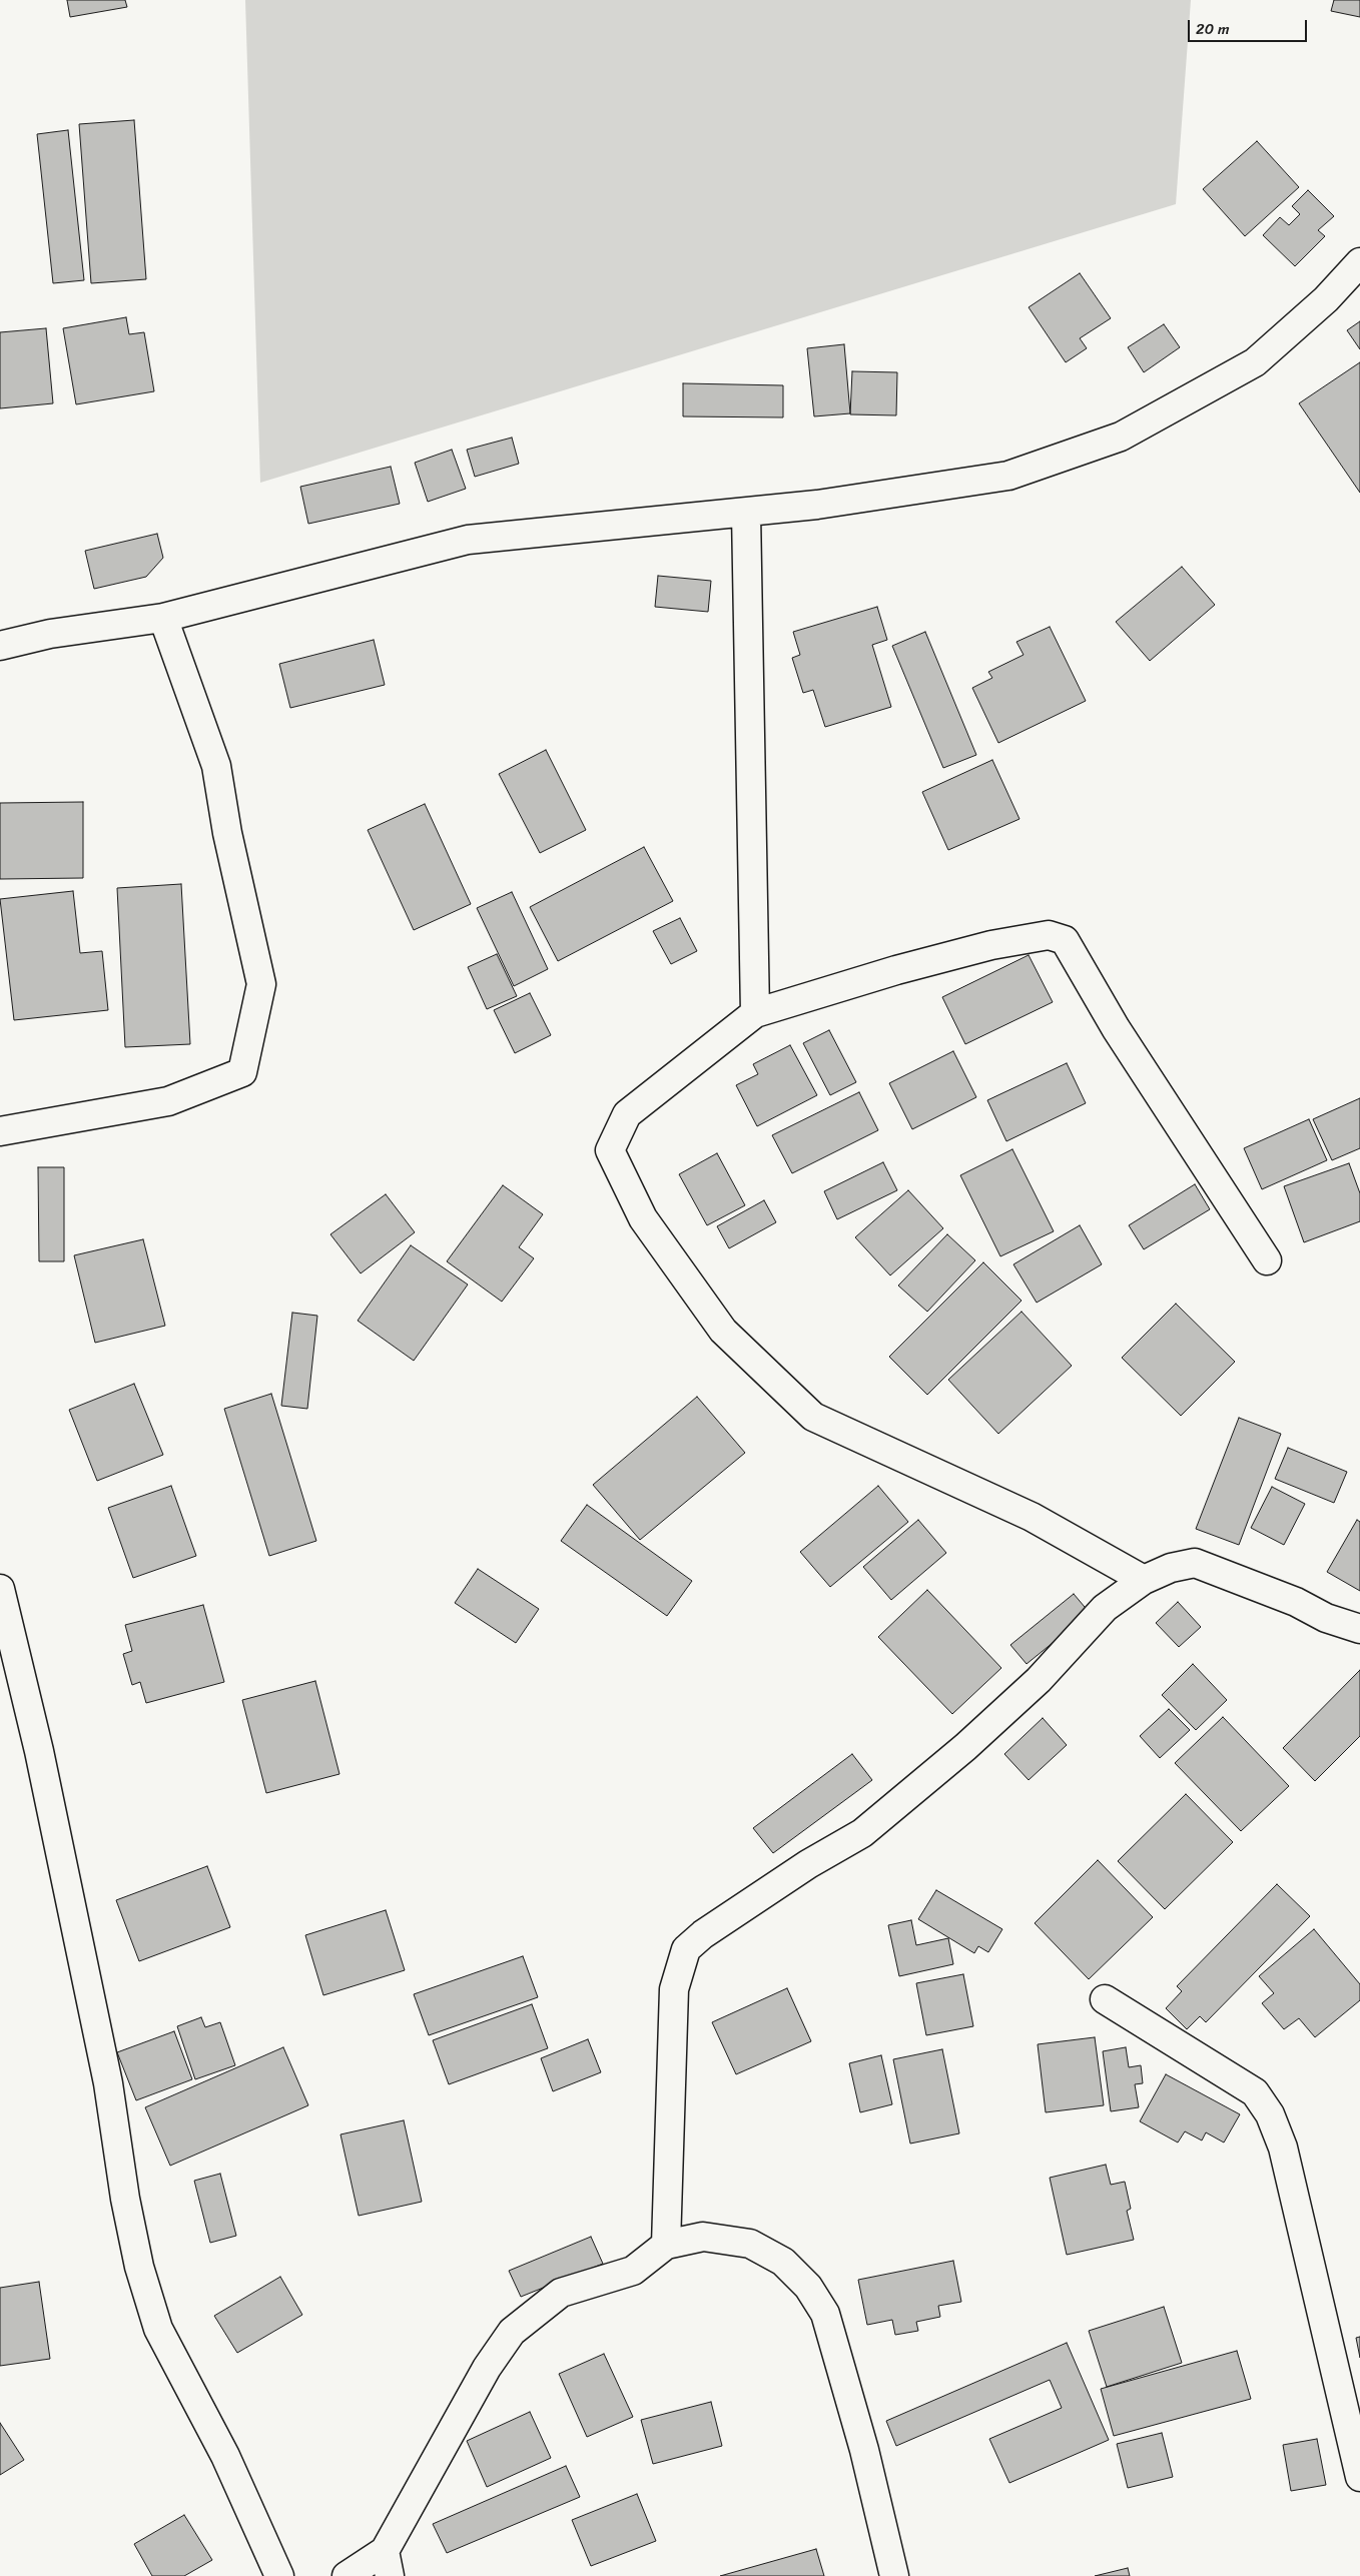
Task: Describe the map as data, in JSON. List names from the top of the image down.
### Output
{
  "scale_bar": "20 m"
}
